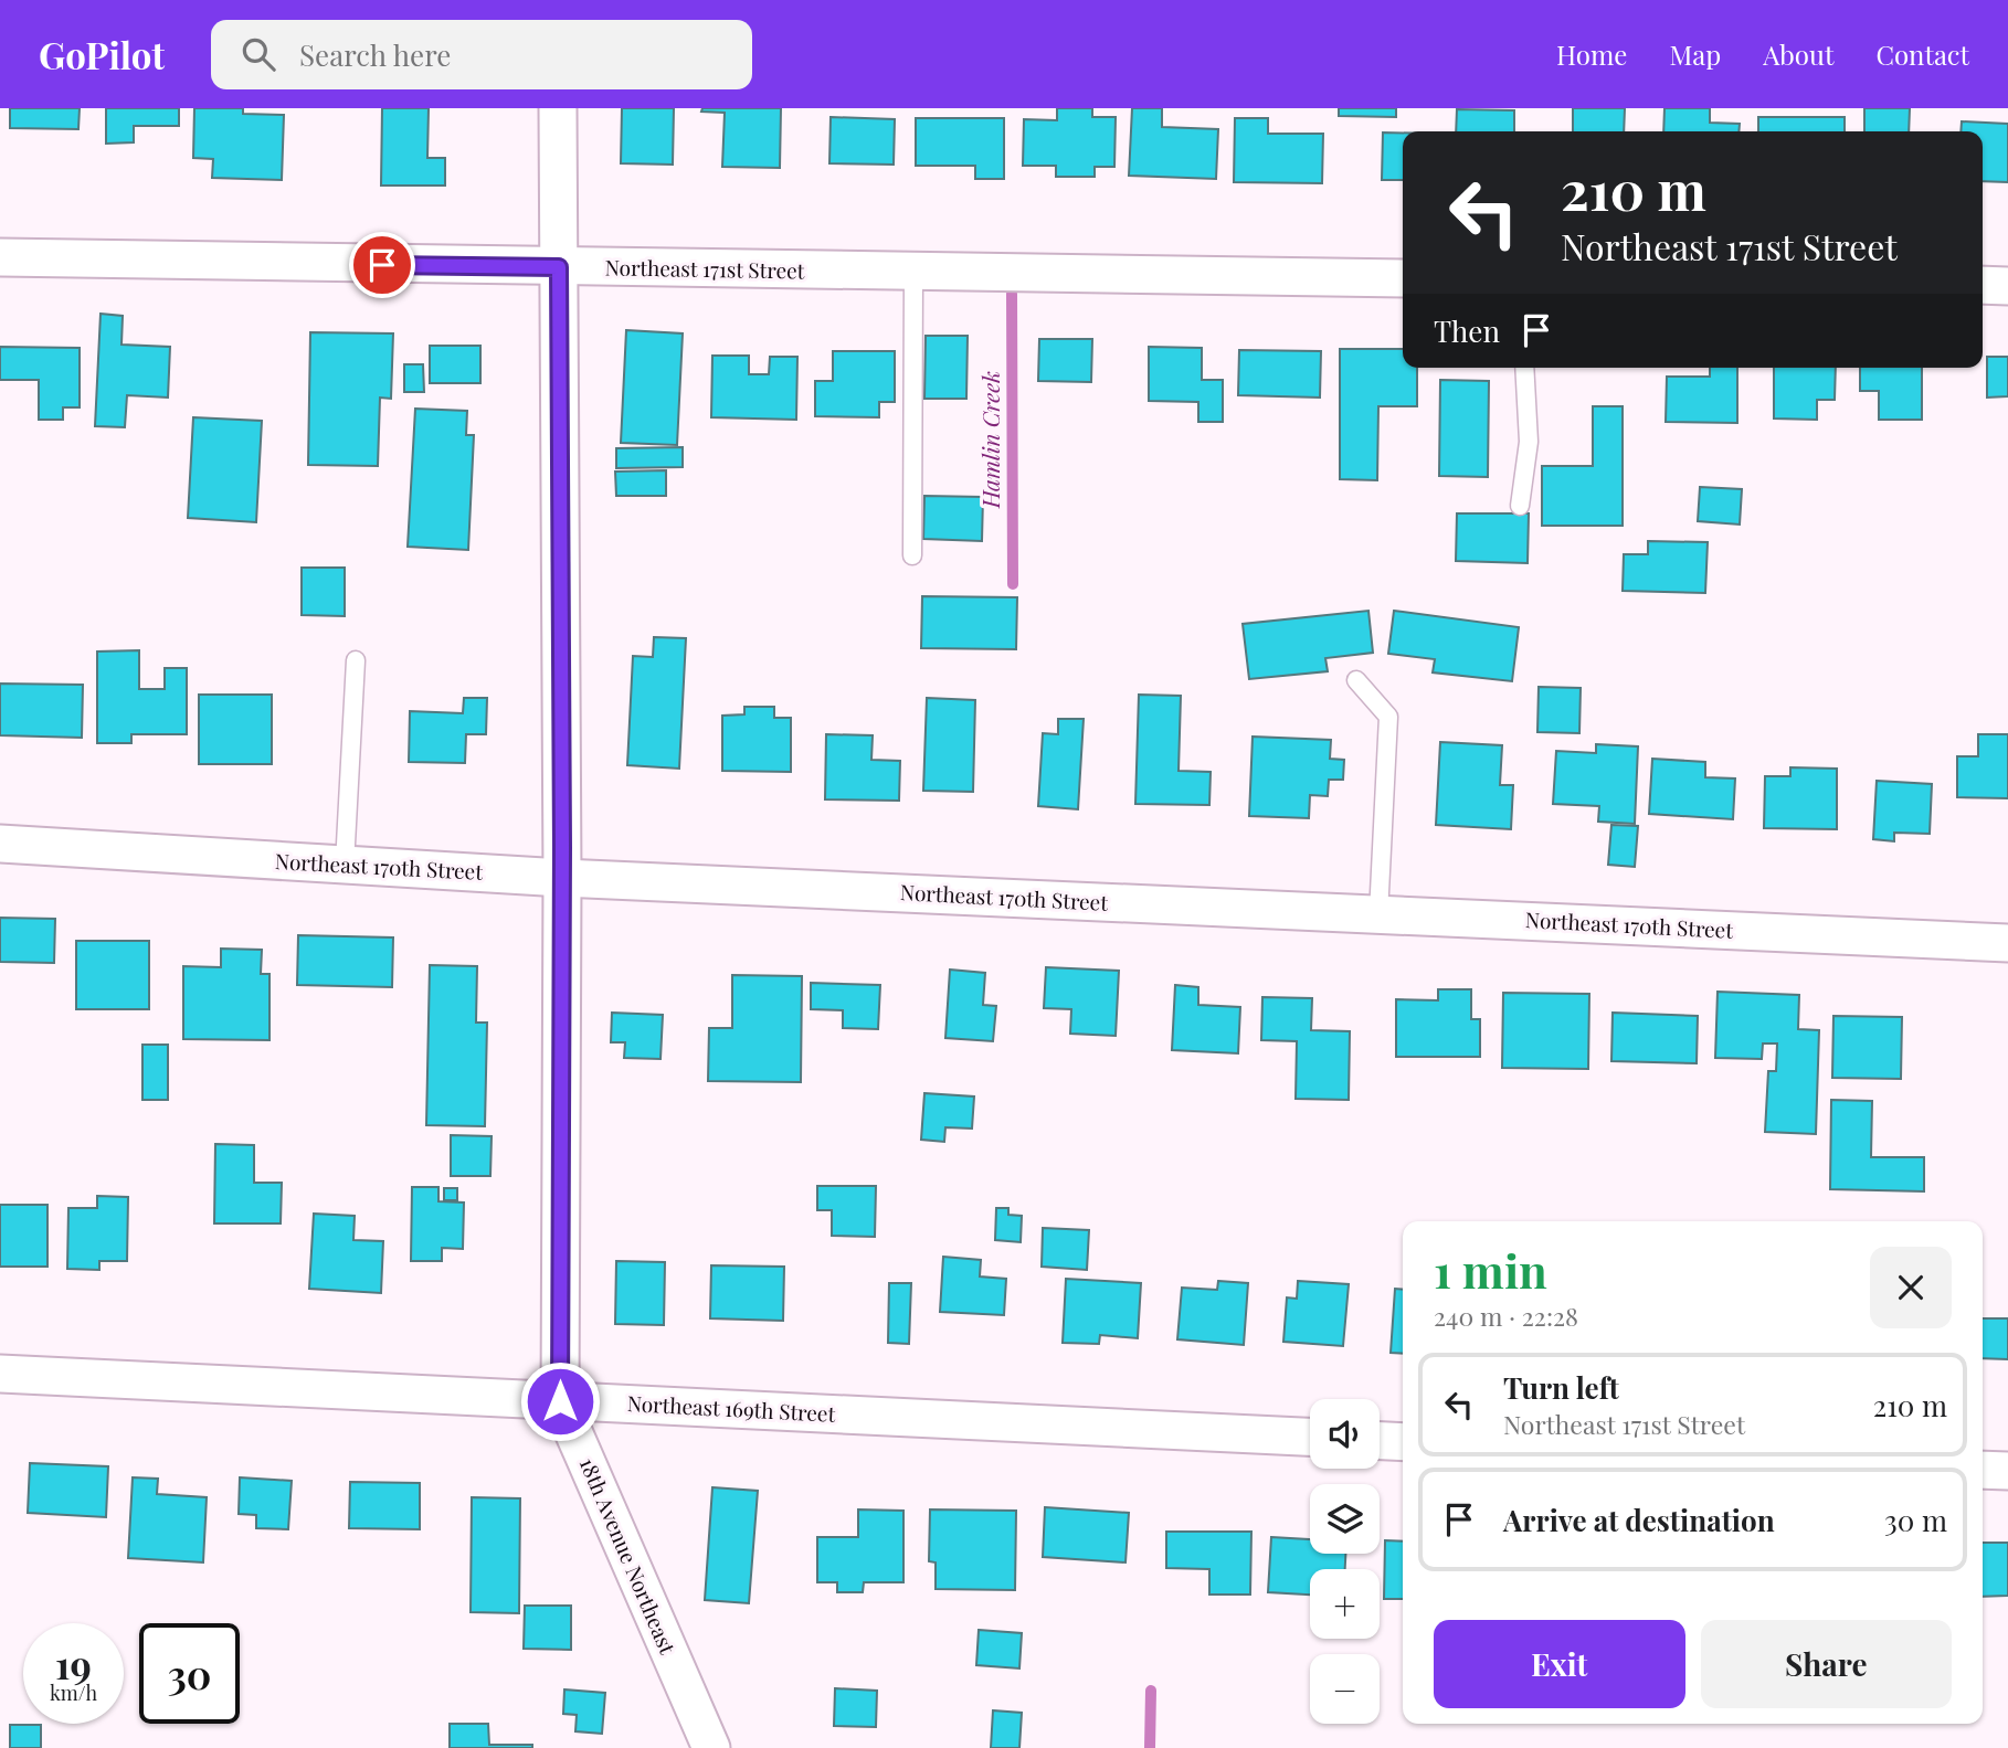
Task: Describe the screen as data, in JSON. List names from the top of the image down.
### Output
{
  "streets": {
    "street": [
      "Northeast 171st Street",
      "Northeast 170th Street",
      "Northeast 169th Street",
      "18th Avenue Northeast"
    ]
  },
  "crossings": [
    ["Northeast 171st Street", "18th Avenue Northeast"],
    ["Northeast 170th Street", "18th Avenue Northeast"],
    ["Northeast 169th Street", "18th Avenue Northeast"]
  ],
  "water": ["Hamlin Creek"],
  "page": {
    "header": "GoPilot",
    "search": "Search here",
    "nav": [
      "Home",
      "Map",
      "About",
      "Contact"
    ],
    "turn": ["210 m", "Northeast 171st Street"],
    "then": "Then",
    "heading": ["1 min", "240 m · 22:28"],
    "list": [
      {
        "name": "Turn left",
        "note": "Northeast 171st Street",
        "value": "210 m"
      },
      {
        "name": "Arrive at destination",
        "value": "30 m"
      }
    ],
    "map_buttons": ["+", "−"],
    "buttons": ["Exit", "Share"],
    "speed": "19 km/h",
    "limit": "30"
  }
}
